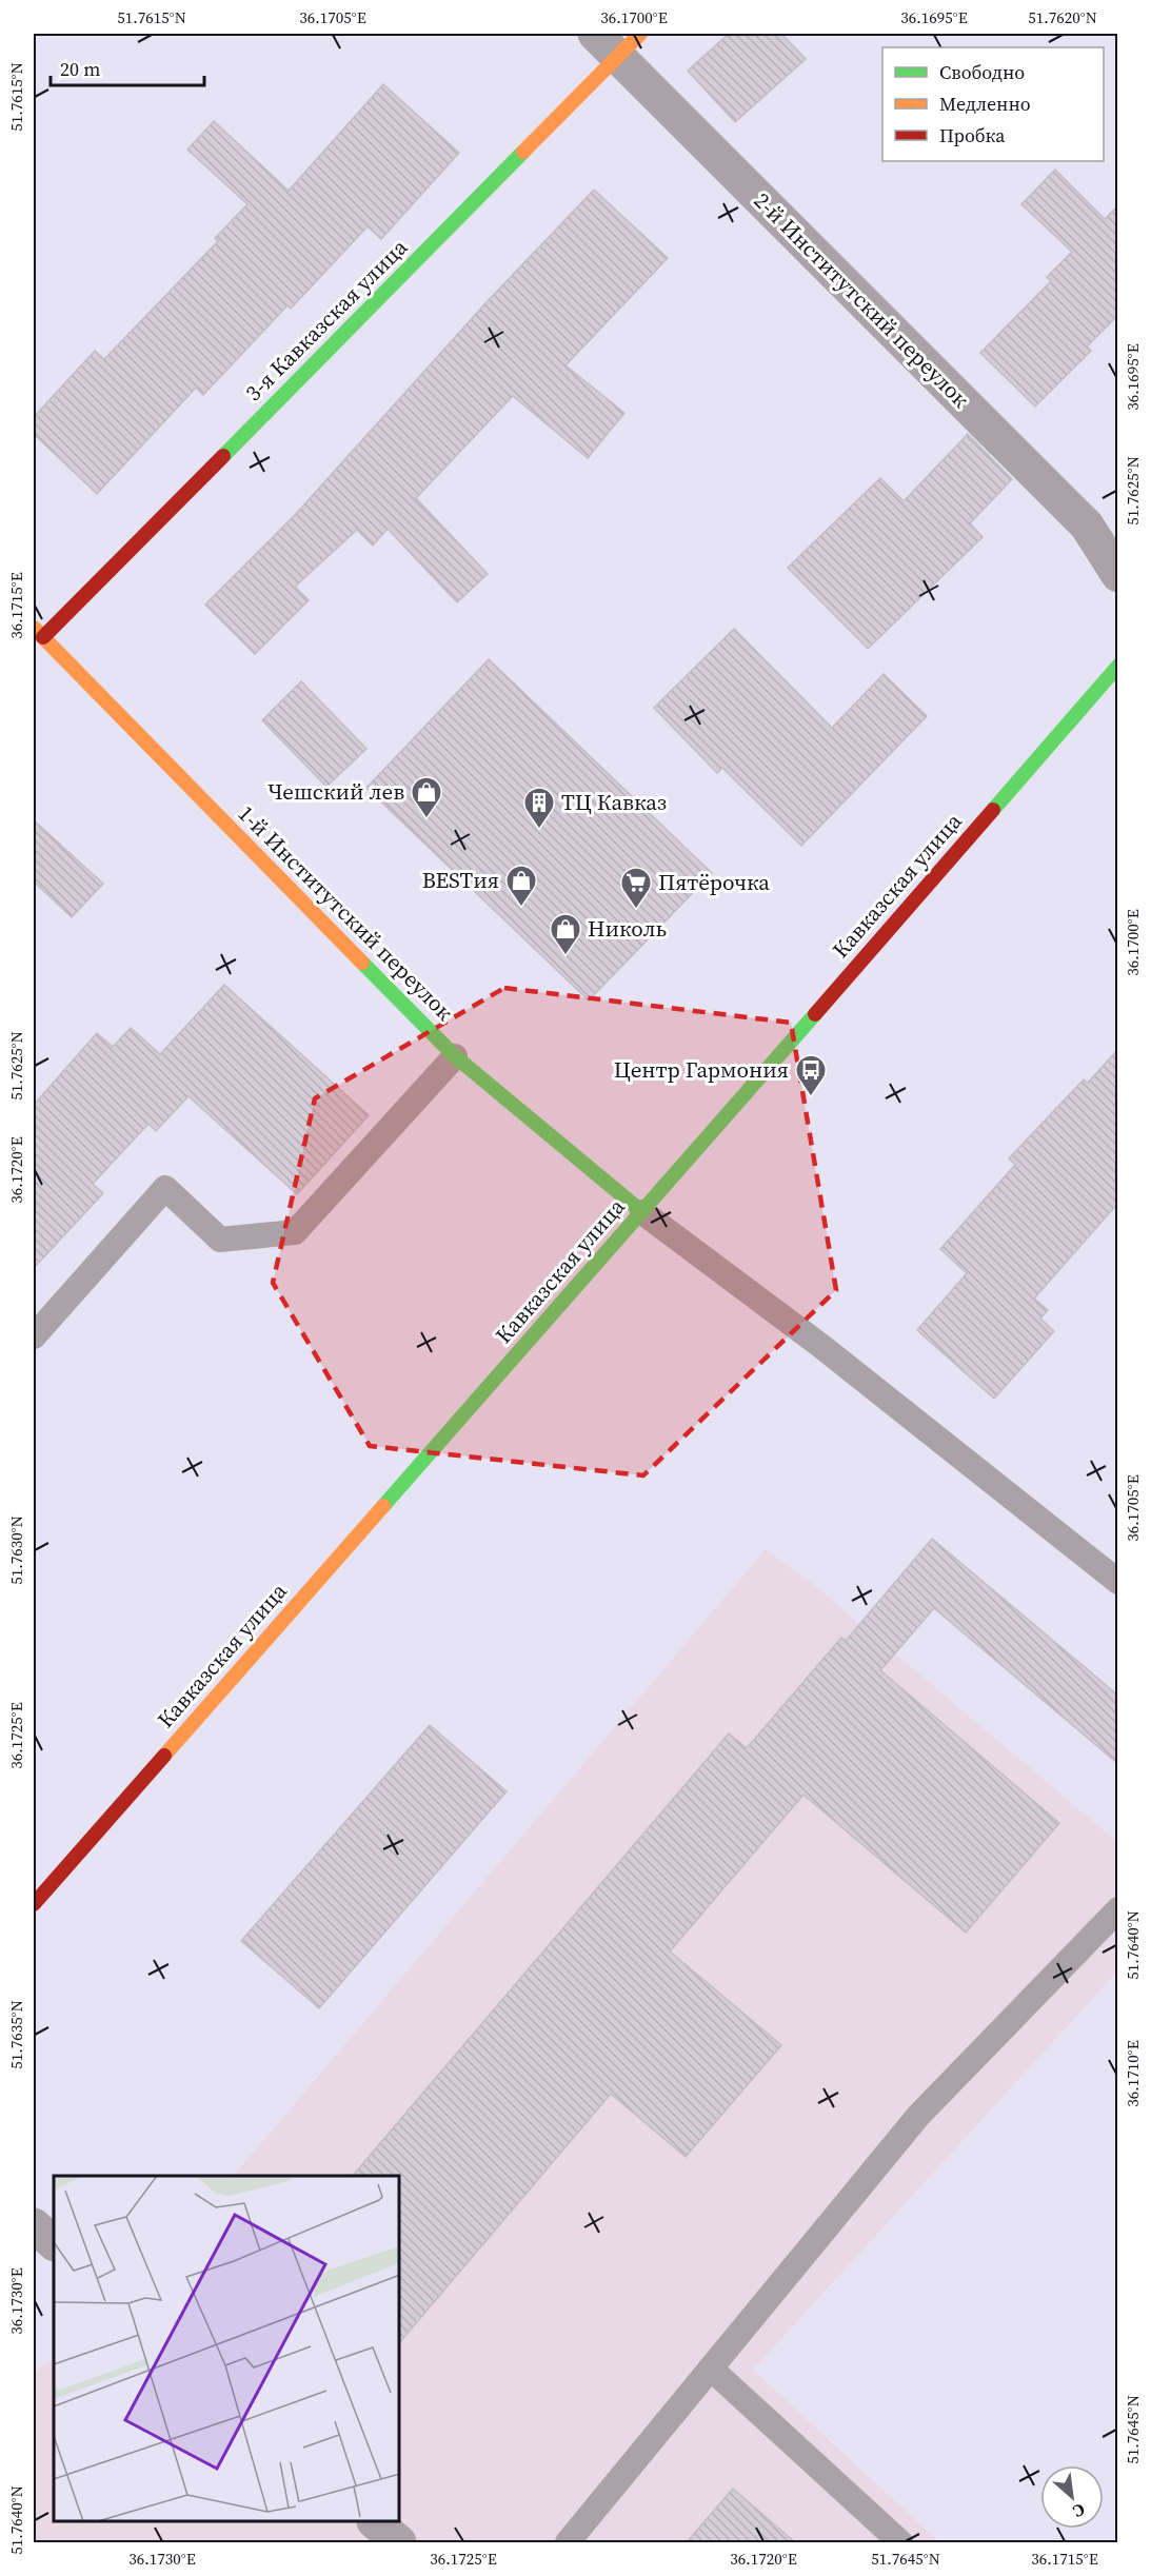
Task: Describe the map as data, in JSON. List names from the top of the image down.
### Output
{
  "streets": {
    "street": [
      "2-й Институтский переулок",
      "3-я Кавказская улица",
      "Кавказская улица",
      "1-й Институтский переулок"
    ]
  },
  "crossings": [
    ["2-й Институтский переулок", "3-я Кавказская улица"],
    ["3-я Кавказская улица", "1-й Институтский переулок"],
    ["Кавказская улица", "1-й Институтский переулок"]
  ],
  "places": {
    "shop": ["Чешский лев", "BESTия", "Николь"],
    "building": ["ТЦ Кавказ"],
    "supermarket": ["Пятёрочка"],
    "bus stop": ["Центр Гармония"]
  },
  "legend": ["Свободно", "Медленно", "Пробка"],
  "scale_bar": "20 m",
  "north": "bottom right",
  "coordinates": [
    "51.7615°N",
    "36.1705°E",
    "36.1700°E",
    "36.1695°E",
    "51.7620°N",
    "51.7625°N",
    "36.1715°E",
    "36.1720°E",
    "51.7630°N",
    "36.1725°E",
    "51.7640°N",
    "51.7635°N",
    "36.1710°E",
    "36.1730°E",
    "51.7645°N"
  ]
}
